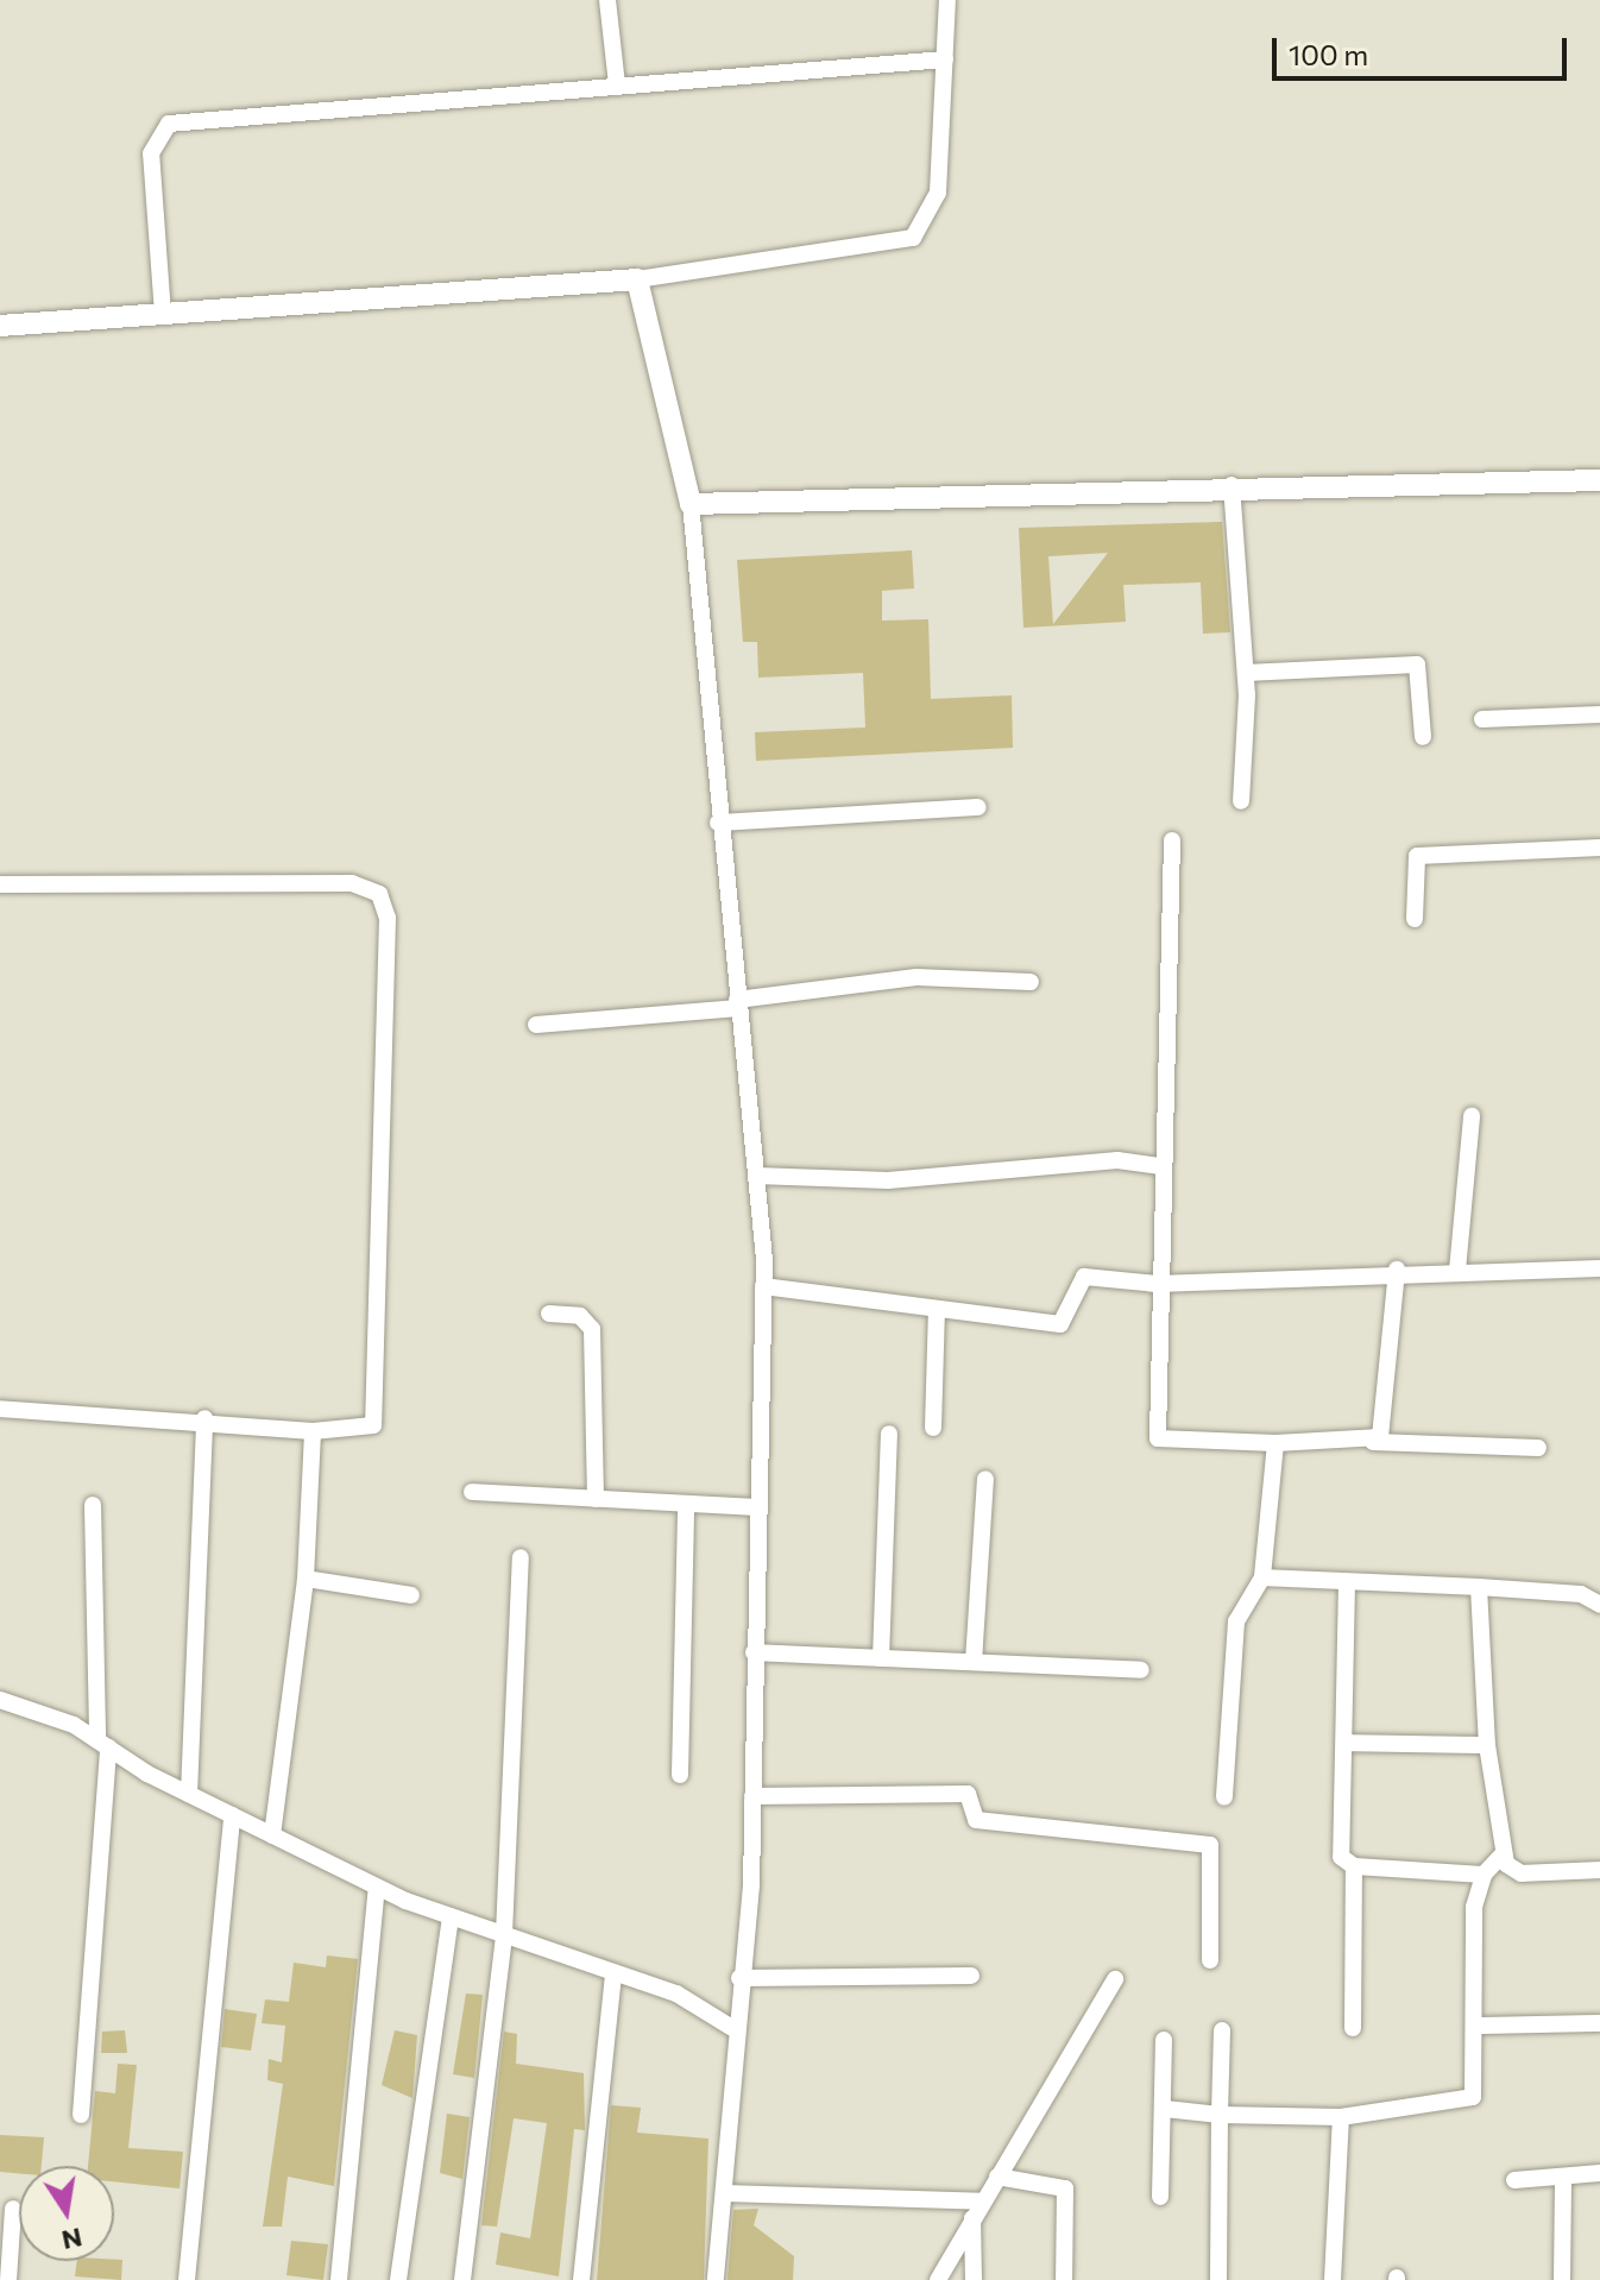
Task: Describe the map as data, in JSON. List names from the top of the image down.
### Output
{
  "scale_bar": "100 m",
  "north": "bottom"
}
